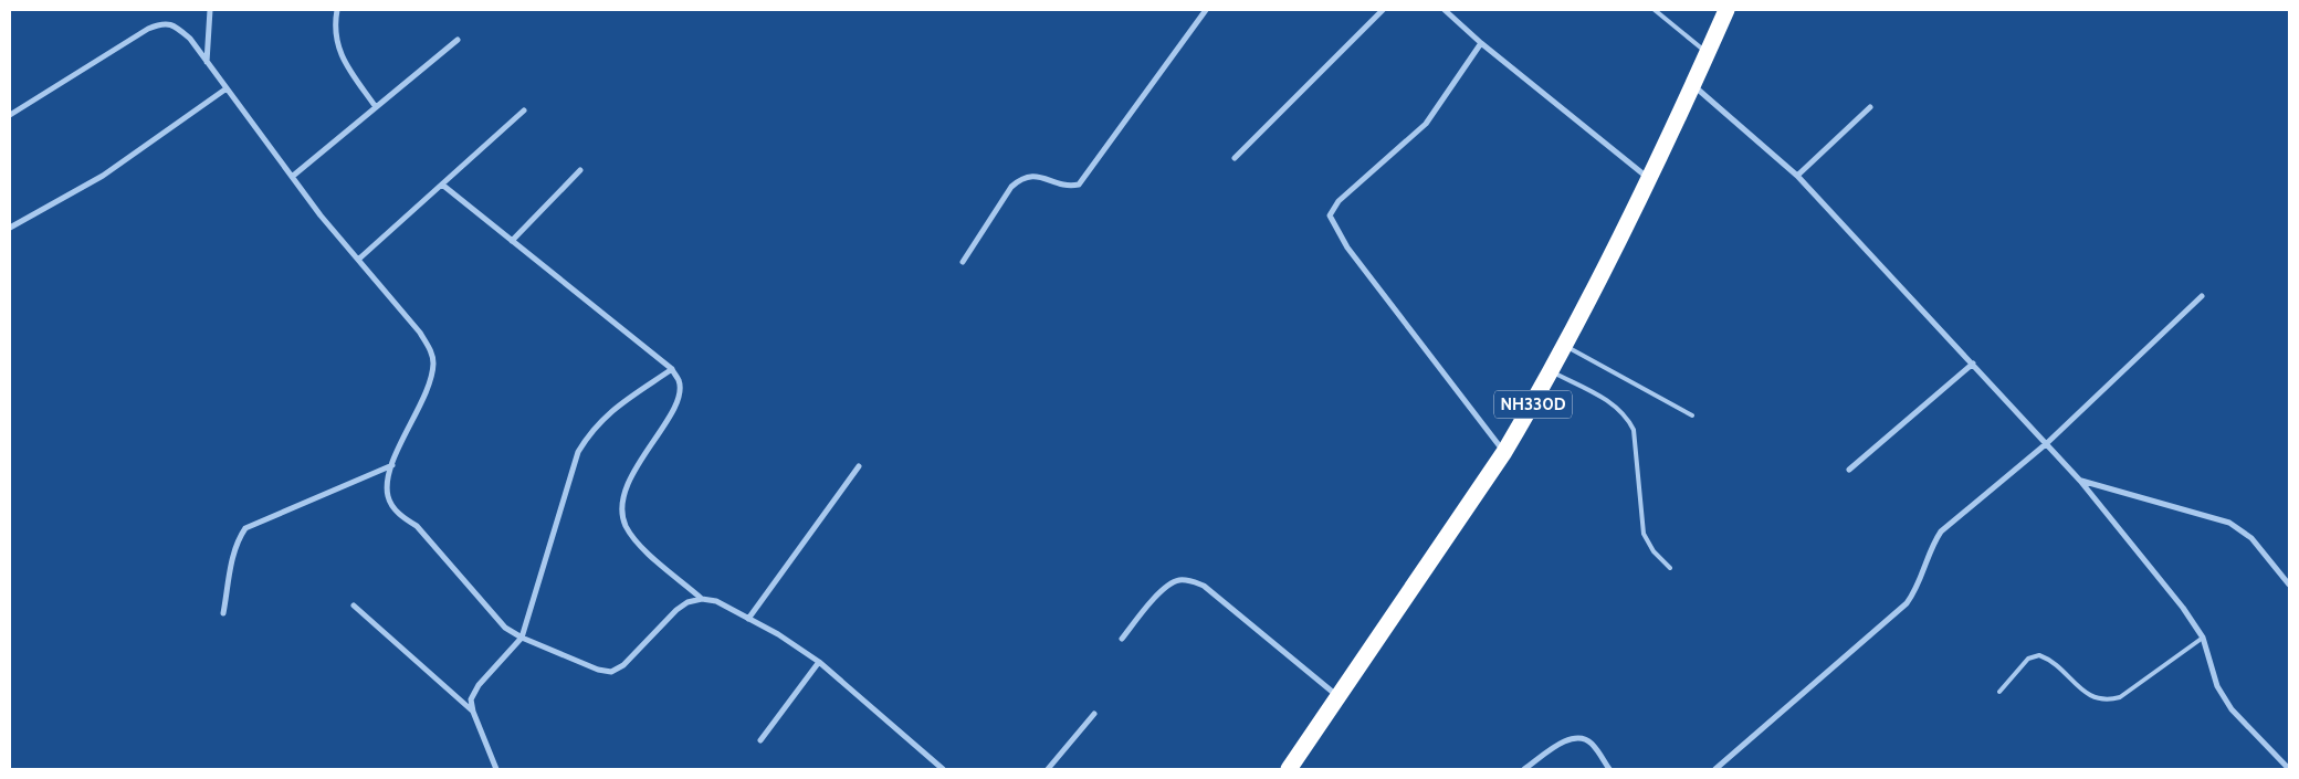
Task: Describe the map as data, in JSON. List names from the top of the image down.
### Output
{
  "streets": {
    "highway": ["NH330D"]
  }
}
